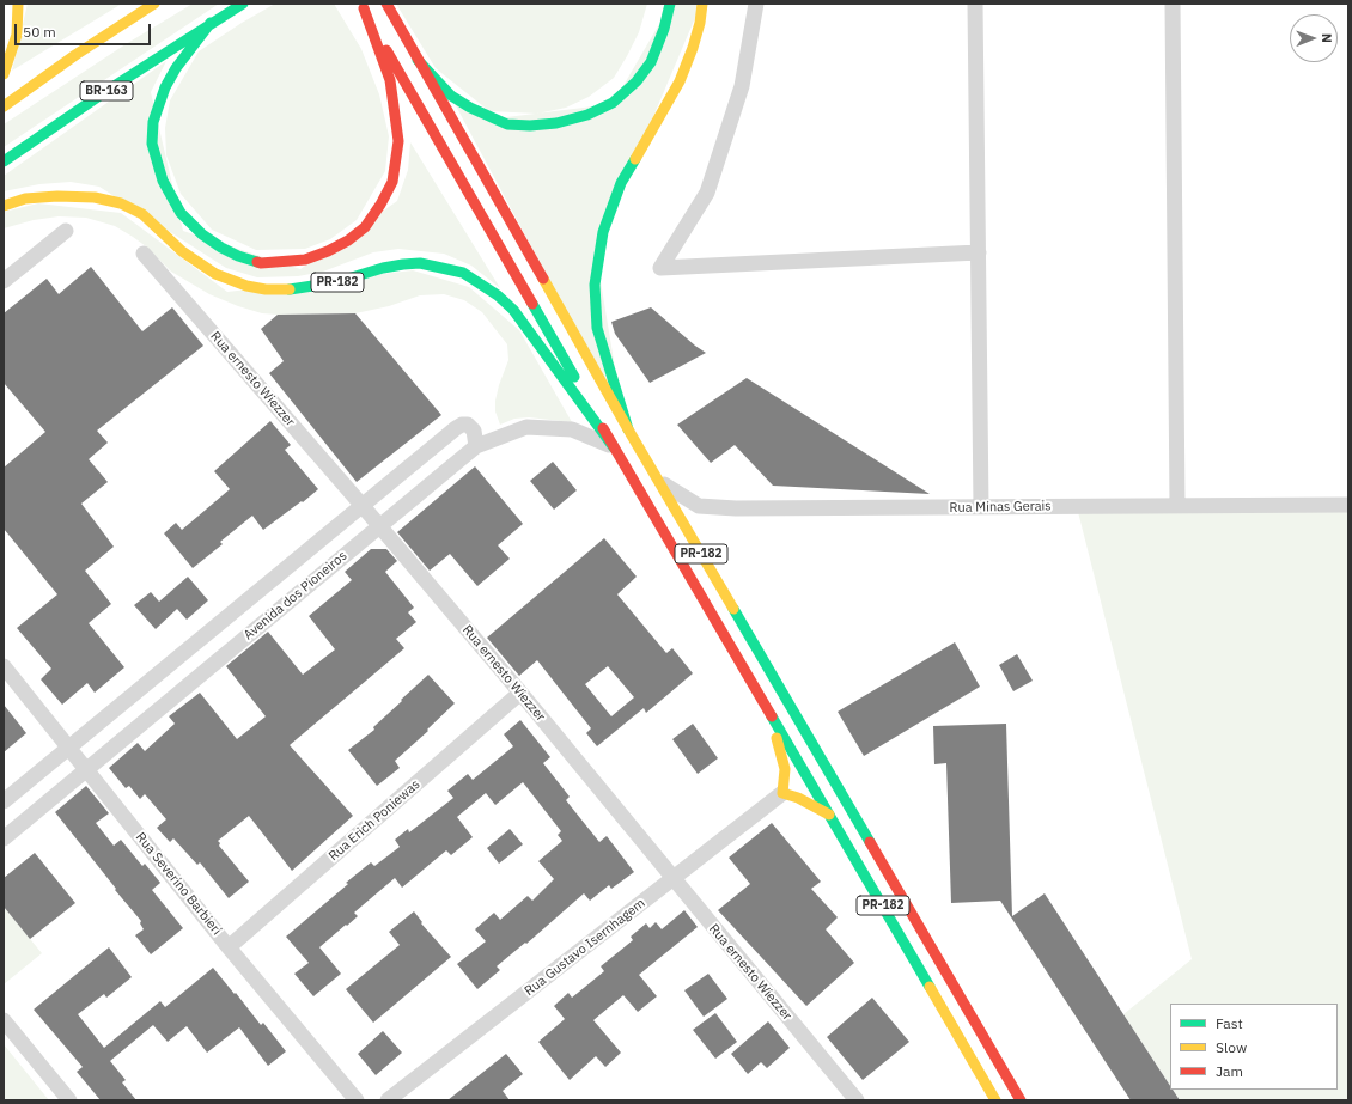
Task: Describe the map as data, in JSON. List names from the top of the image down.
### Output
{
  "streets": {
    "main road": ["BR-163", "PR-182"],
    "street": [
      "Rua ernesto Wiezzer",
      "Rua Minas Gerais",
      "Avenida dos Pioneiros",
      "Rua Erich Poniewas",
      "Rua Severino Barbieri",
      "Rua Gustavo Isernhagem"
    ]
  },
  "crossings": [
    ["PR-182", "Rua Minas Gerais"],
    ["PR-182", "Avenida dos Pioneiros"],
    ["Rua ernesto Wiezzer", "Avenida dos Pioneiros"],
    ["Rua ernesto Wiezzer", "Rua Erich Poniewas"],
    ["Rua ernesto Wiezzer", "Rua Gustavo Isernhagem"],
    ["Avenida dos Pioneiros", "Rua Severino Barbieri"],
    ["Rua Erich Poniewas", "Rua Severino Barbieri"]
  ],
  "legend": ["Fast", "Slow", "Jam"],
  "scale_bar": "50 m",
  "north": "right"
}
